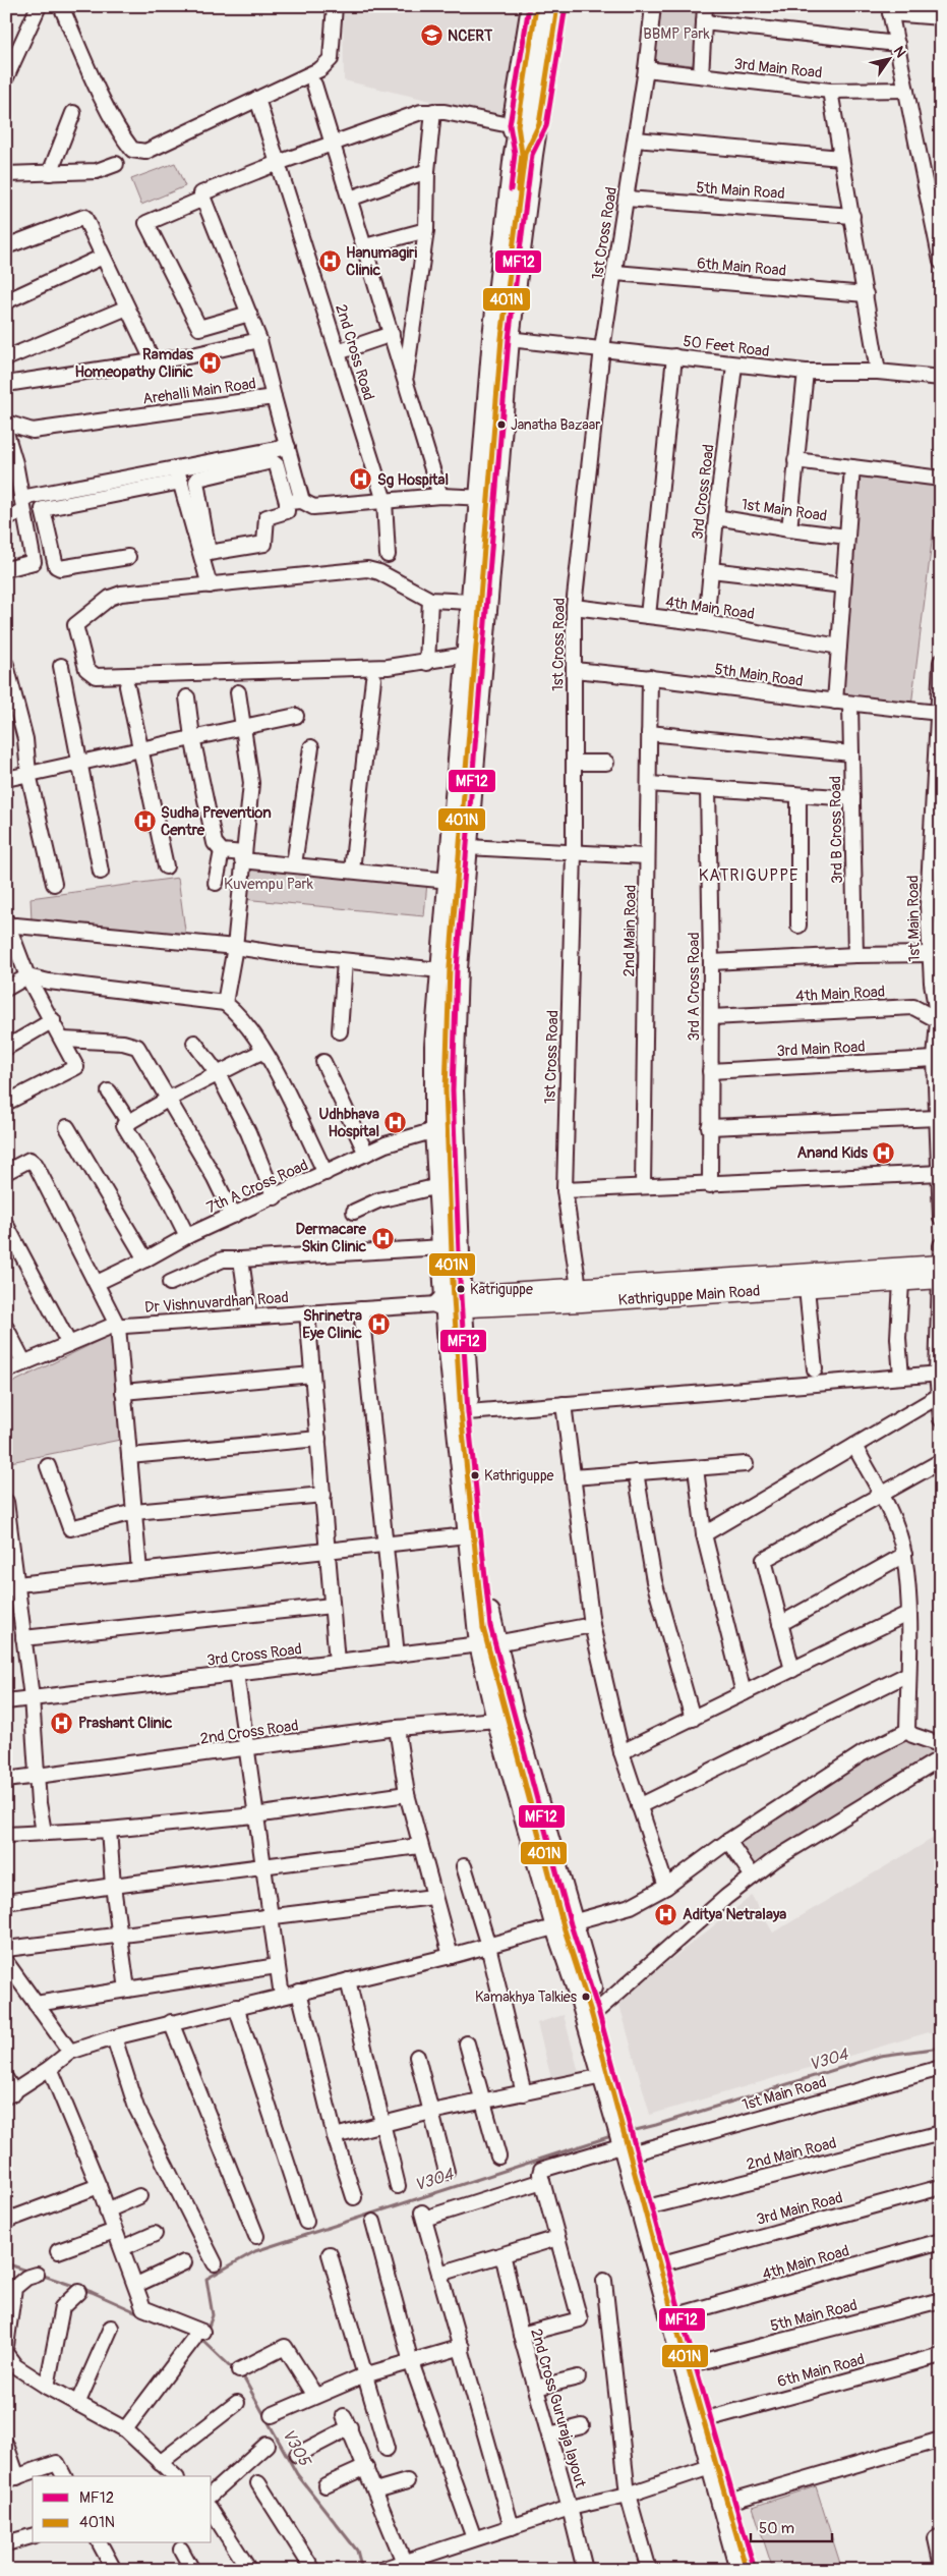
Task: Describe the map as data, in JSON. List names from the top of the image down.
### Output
{
  "streets": {
    "main road": ["Kathriguppe Main Road"],
    "street": [
      "3rd Main Road",
      "5th Main Road",
      "1st Cross Road",
      "6th Main Road",
      "50 Feet Road",
      "2nd Cross Road",
      "Arehalli Main Road",
      "3rd Cross Road",
      "1st Main Road",
      "4th Main Road",
      "3rd B Cross Road",
      "2nd Main Road",
      "3rd A Cross Road",
      "7th A Cross Road",
      "Dr Vishnuvardhan Road",
      "2nd Cross Gururaja layout"
    ]
  },
  "crossings": [
    ["3rd Main Road", "1st Cross Road"],
    ["3rd Main Road", "1st Main Road"],
    ["3rd Main Road", "3rd A Cross Road"],
    ["5th Main Road", "1st Cross Road"],
    ["5th Main Road", "1st Main Road"],
    ["5th Main Road", "3rd B Cross Road"],
    ["5th Main Road", "2nd Main Road"],
    ["1st Cross Road", "6th Main Road"],
    ["1st Cross Road", "50 Feet Road"],
    ["1st Cross Road", "4th Main Road"],
    ["1st Cross Road", "Kathriguppe Main Road"],
    ["50 Feet Road", "3rd Cross Road"],
    ["3rd Cross Road", "1st Main Road"],
    ["3rd Cross Road", "4th Main Road"],
    ["1st Main Road", "4th Main Road"],
    ["4th Main Road", "3rd A Cross Road"],
    ["Kathriguppe Main Road", "Dr Vishnuvardhan Road"]
  ],
  "districts": ["KATRIGUPPE"],
  "water": ["V304", "V305"],
  "parks": ["BBMP Park", "Kuvempu Park"],
  "places": {
    "school or university": ["NCERT"],
    "hospital": [
      "Hanumagiri Clinic",
      "Ramdas Homeopathy Clinic",
      "Sg Hospital",
      "Sudha Prevention Centre",
      "Udhbhava Hospital",
      "Anand Kids",
      "Dermacare Skin Clinic",
      "Shrinetra Eye Clinic",
      "Prashant Clinic",
      "Aditya Netralaya"
    ],
    "other": [
      "Janatha Bazaar",
      "Katriguppe",
      "Kathriguppe",
      "Kamakhya Talkies"
    ]
  },
  "lines": ["transit line MF12", "transit line 401N"],
  "legend": ["MF12", "401N"],
  "scale_bar": "50 m",
  "north": "top right"
}
